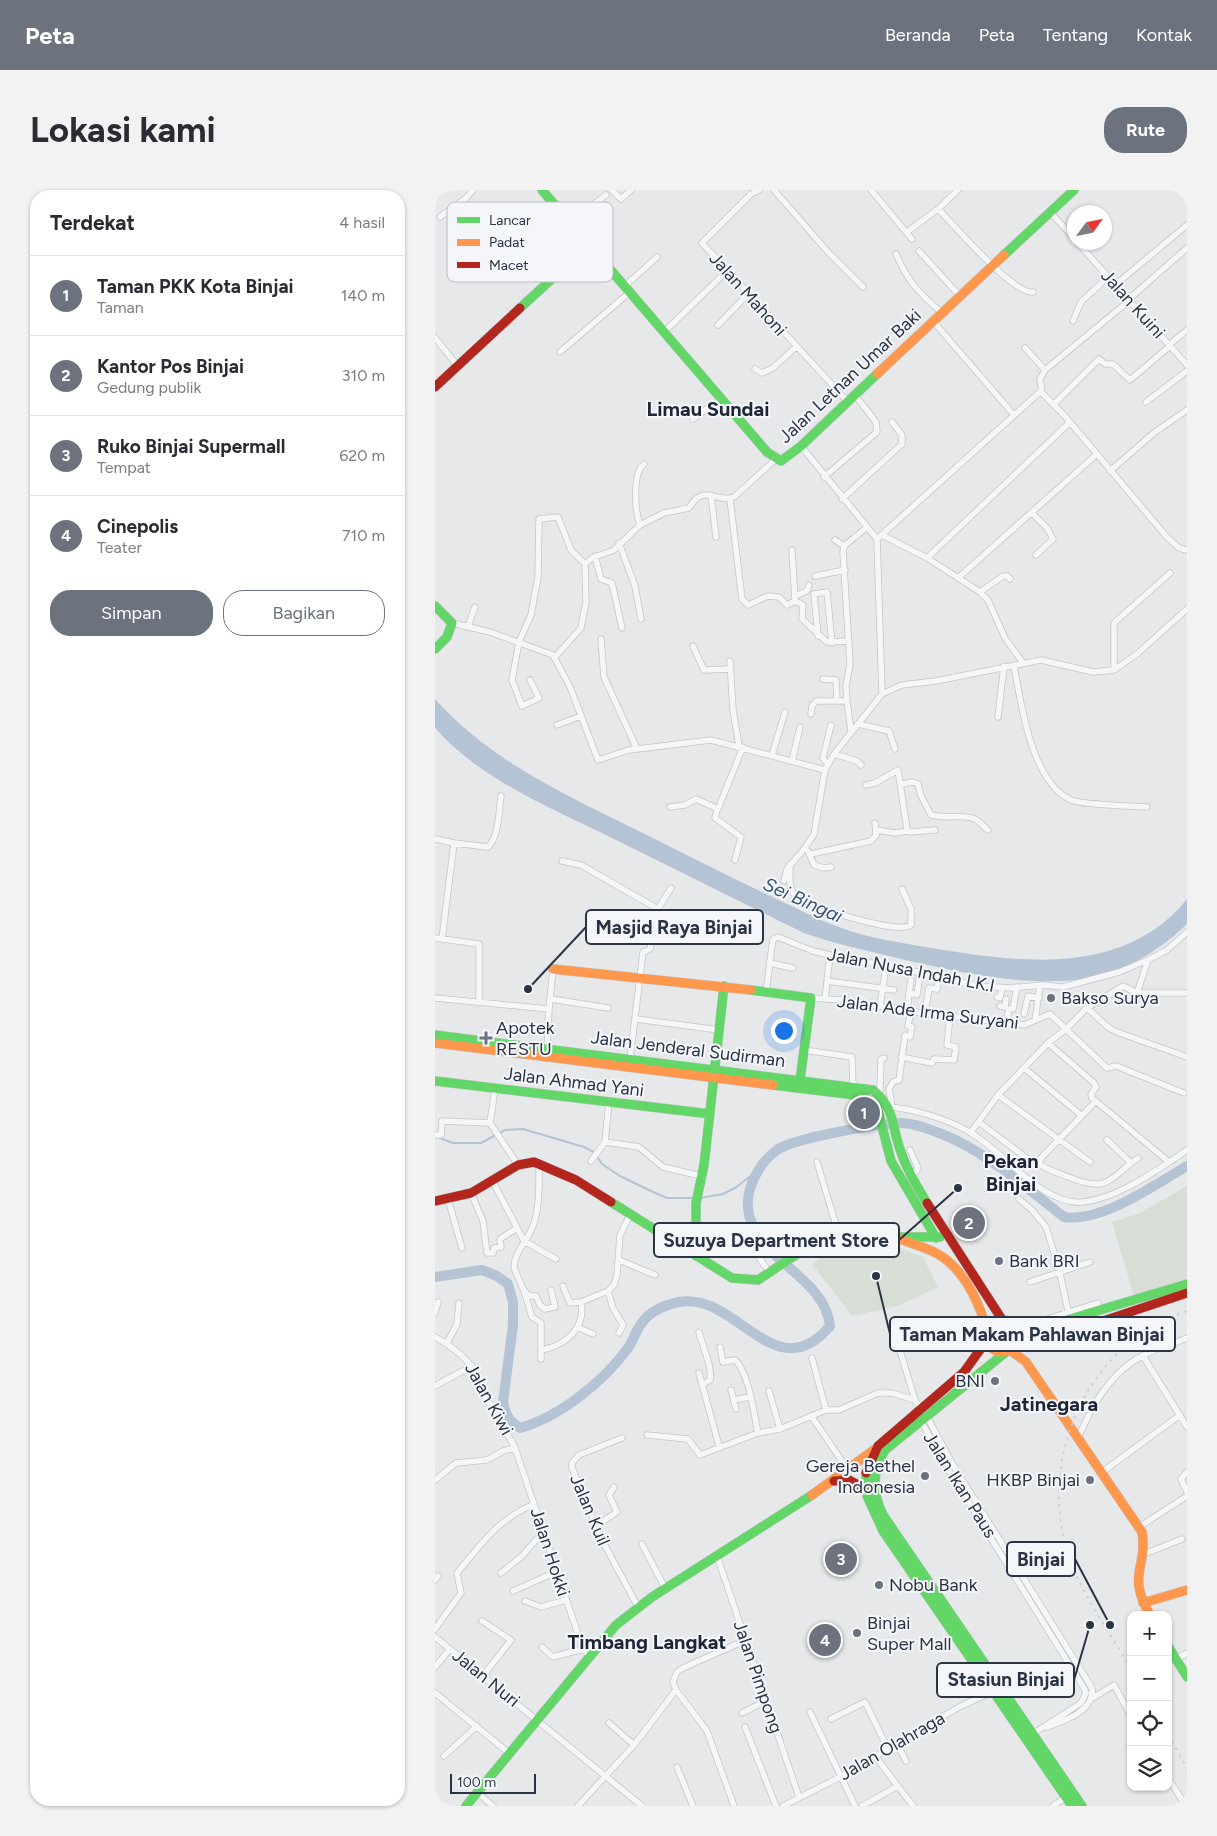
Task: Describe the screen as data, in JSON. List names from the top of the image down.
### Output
{
  "streets": {
    "main road": ["Jalan Letnan Umar Baki", "Jalan Jenderal Sudirman", "Jalan Ahmad Yani"],
    "street": [
      "Jalan Mahoni",
      "Jalan Kuini",
      "Jalan Nusa Indah LK.I",
      "Jalan Ade Irma Suryani",
      "Jalan Kiwi",
      "Jalan Ikan Paus",
      "Jalan Kuil",
      "Jalan Hokki",
      "Jalan Pimpong",
      "Jalan Nuri",
      "Jalan Olahraga"
    ]
  },
  "crossings": [
    ["Jalan Mahoni", "Jalan Letnan Umar Baki"],
    ["Jalan Kiwi", "Jalan Hokki"],
    ["Jalan Pimpong", "Jalan Olahraga"]
  ],
  "districts": [
    "Limau Sundai",
    "Pekan Binjai",
    "Jatinegara",
    "Timbang Langkat"
  ],
  "water": ["Sei Bingai"],
  "places": {
    "other": [
      "Masjid Raya Binjai",
      "Bakso Surya",
      "Suzuya Department Store",
      "Bank BRI",
      "Taman Makam Pahlawan Binjai",
      "BNI",
      "Gereja Bethel Indonesia",
      "HKBP Binjai",
      "Nobu Bank",
      "Stasiun Binjai",
      "Binjai",
      "Binjai Super Mall"
    ],
    "health": ["Apotek RESTU"]
  },
  "legend": ["Lancar", "Padat", "Macet"],
  "scale_bar": "100 m",
  "north": "top right",
  "page": {
    "header": "Peta",
    "nav": [
      "Beranda",
      "Peta",
      "Tentang",
      "Kontak"
    ],
    "buttons": [
      "Rute",
      ["Simpan", "Bagikan"]
    ],
    "title": "Lokasi kami",
    "heading": ["Terdekat", "4 hasil"],
    "list": [
      {
        "mark": "1",
        "name": "Taman PKK Kota Binjai",
        "note": "Taman",
        "value": "140 m"
      },
      {
        "mark": "2",
        "name": "Kantor Pos Binjai",
        "note": "Gedung publik",
        "value": "310 m"
      },
      {
        "mark": "3",
        "name": "Ruko Binjai Supermall",
        "note": "Tempat",
        "value": "620 m"
      },
      {
        "mark": "4",
        "name": "Cinepolis",
        "note": "Teater",
        "value": "710 m"
      }
    ],
    "pins": [
      "1",
      "2",
      "3",
      "4"
    ],
    "map_buttons": ["+", "−"],
    "scale": "100 m"
  }
}
